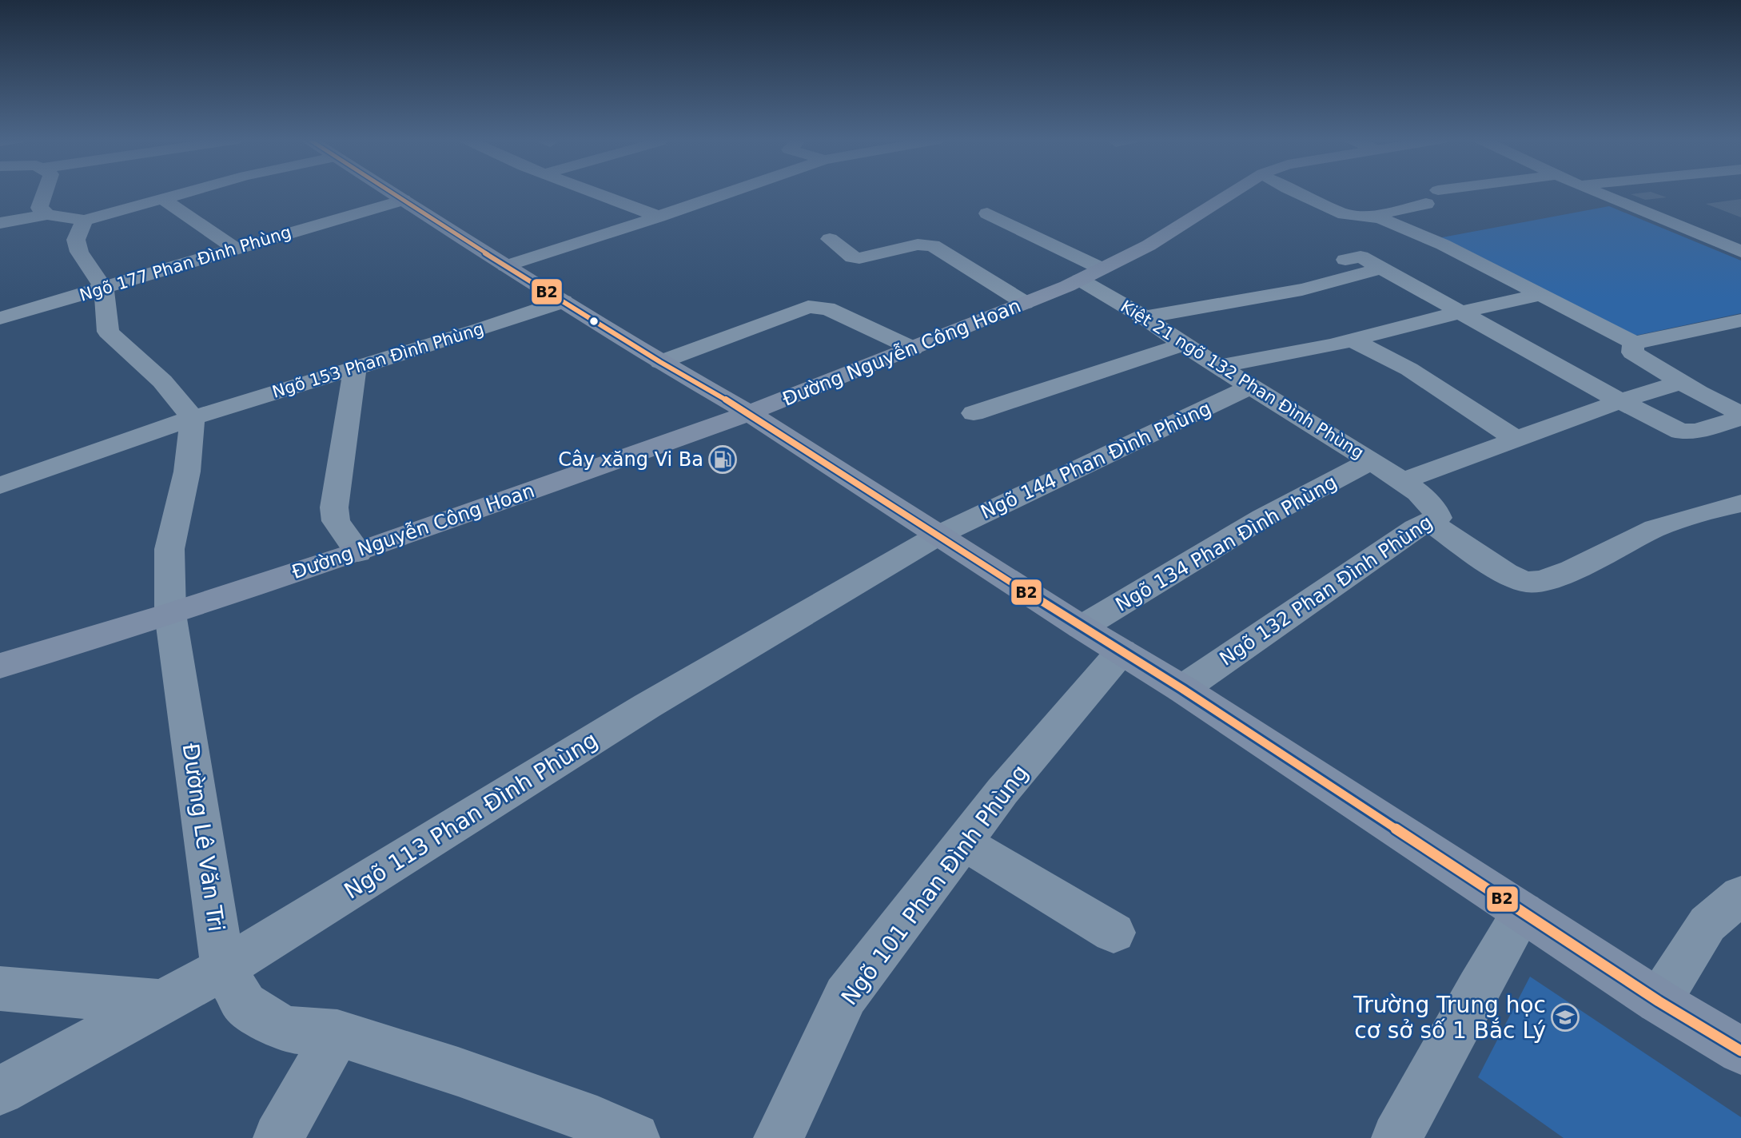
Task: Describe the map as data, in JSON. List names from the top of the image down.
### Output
{
  "streets": {
    "main road": ["Đường Nguyễn Công Hoan"],
    "street": [
      "Ngõ 177 Phan Đình Phùng",
      "Ngõ 153 Phan Đình Phùng",
      "Kiệt 21 ngõ 132 Phan Đình Phùng",
      "Ngõ 144 Phan Đình Phùng",
      "Ngõ 134 Phan Đình Phùng",
      "Ngõ 132 Phan Đình Phùng",
      "Ngõ 113 Phan Đình Phùng",
      "Đường Lê Văn Tri",
      "Ngõ 101 Phan Đình Phùng"
    ]
  },
  "crossings": [
    ["Đường Nguyễn Công Hoan", "Kiệt 21 ngõ 132 Phan Đình Phùng"],
    ["Đường Nguyễn Công Hoan", "Đường Lê Văn Tri"],
    ["Ngõ 153 Phan Đình Phùng", "Đường Lê Văn Tri"],
    ["Kiệt 21 ngõ 132 Phan Đình Phùng", "Ngõ 144 Phan Đình Phùng"],
    ["Kiệt 21 ngõ 132 Phan Đình Phùng", "Ngõ 134 Phan Đình Phùng"],
    ["Kiệt 21 ngõ 132 Phan Đình Phùng", "Ngõ 132 Phan Đình Phùng"],
    ["Ngõ 144 Phan Đình Phùng", "Ngõ 113 Phan Đình Phùng"],
    ["Ngõ 113 Phan Đình Phùng", "Đường Lê Văn Tri"]
  ],
  "places": {
    "fuel station": ["Cây xăng Vi Ba"],
    "school or university": ["Trường Trung học cơ sở số 1 Bắc Lý"]
  },
  "lines": ["transit line B2"]
}
